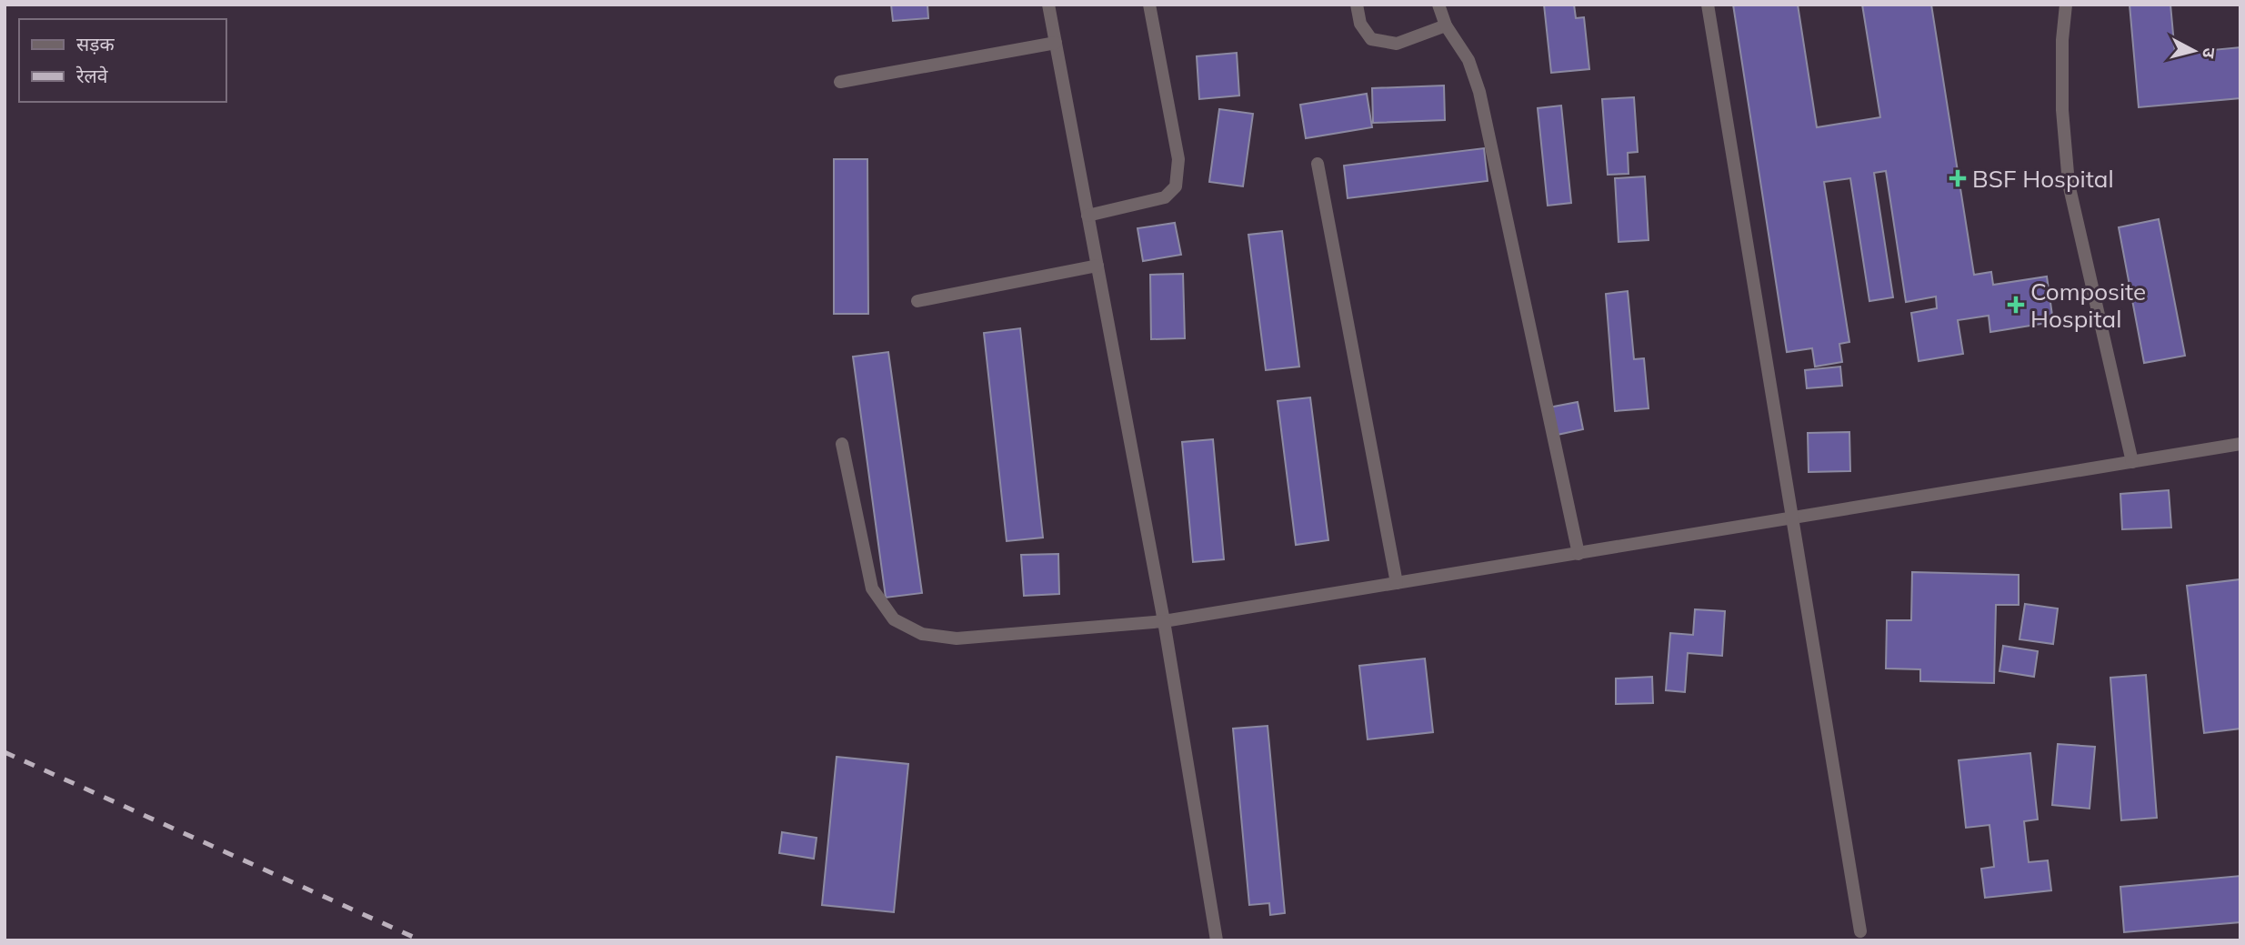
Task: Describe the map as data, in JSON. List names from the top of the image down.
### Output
{
  "places": {
    "health": ["BSF Hospital", "Composite Hospital"]
  },
  "legend": ["सड़क", "रेलवे"],
  "north": "right"
}
